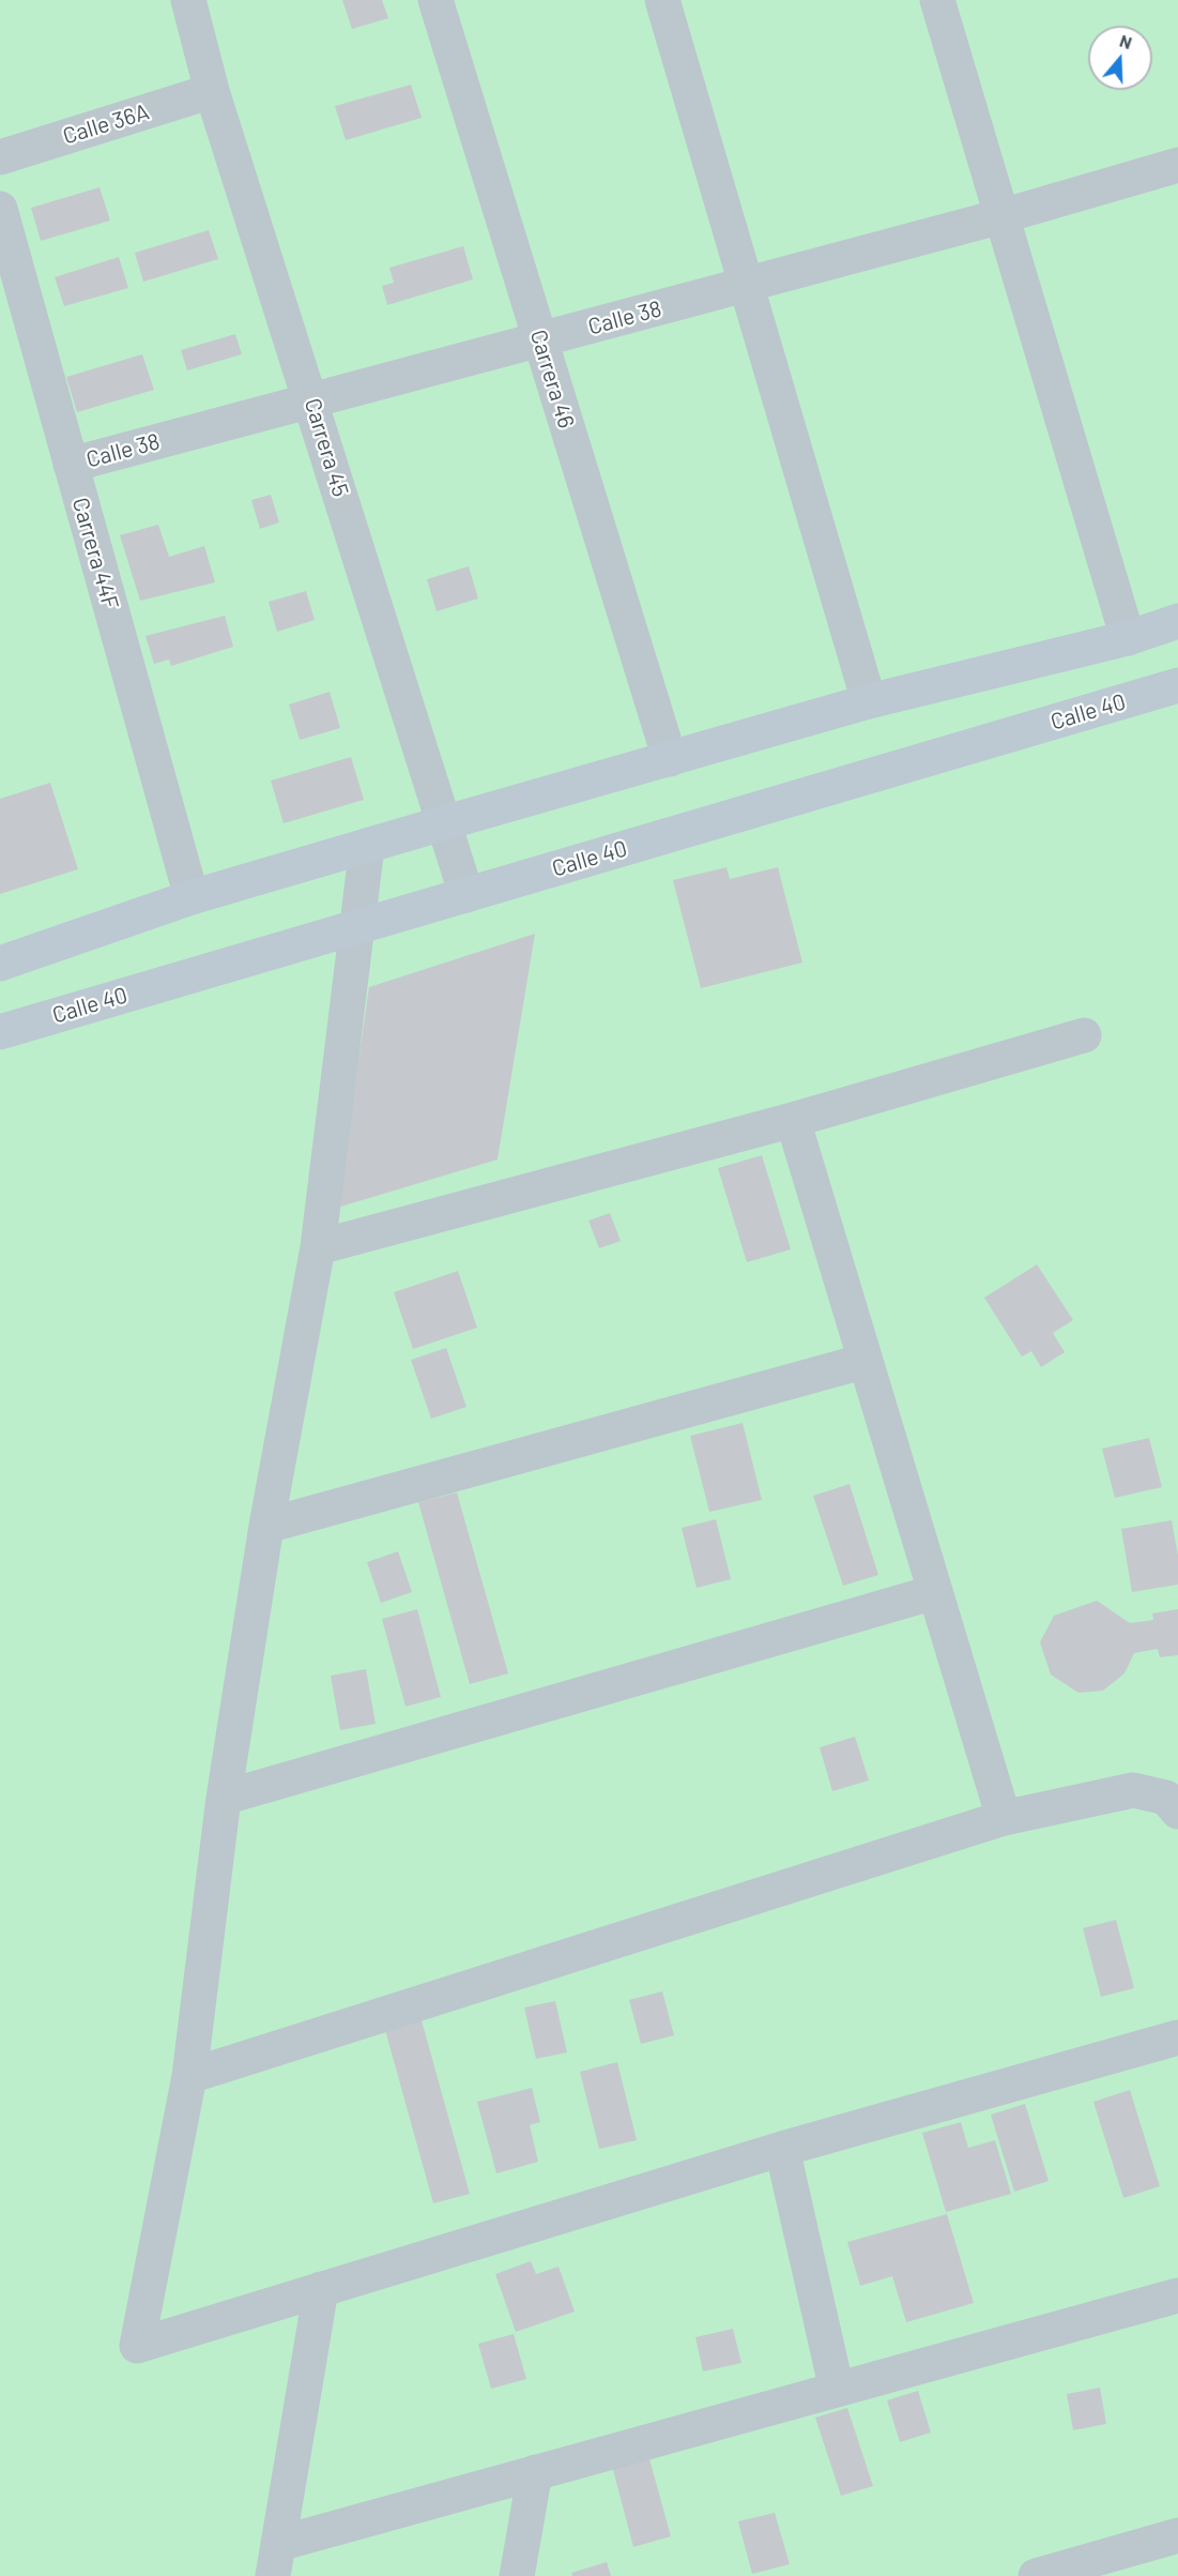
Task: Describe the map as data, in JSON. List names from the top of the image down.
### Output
{
  "streets": {
    "main road": ["Calle 40"],
    "street": [
      "Calle 36A",
      "Calle 38",
      "Carrera 46",
      "Carrera 45",
      "Carrera 44F"
    ]
  },
  "crossings": [
    ["Calle 36A", "Carrera 45"],
    ["Calle 38", "Carrera 46"],
    ["Calle 38", "Carrera 45"],
    ["Calle 38", "Carrera 44F"],
    ["Carrera 45", "Calle 40"]
  ],
  "north": "top"
}
